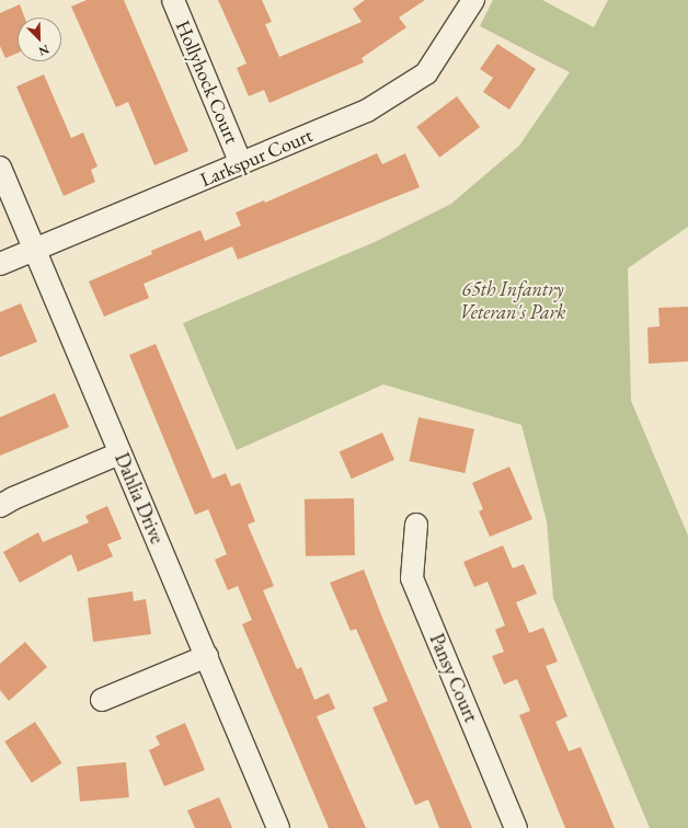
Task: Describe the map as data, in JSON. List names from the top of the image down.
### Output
{
  "streets": {
    "street": [
      "Hollyhock Court",
      "Larkspur Court",
      "Dahlia Drive",
      "Pansy Court"
    ]
  },
  "crossings": [
    ["Hollyhock Court", "Larkspur Court"],
    ["Larkspur Court", "Dahlia Drive"]
  ],
  "parks": ["65th Infantry Veteran's Park"],
  "north": "bottom right"
}
